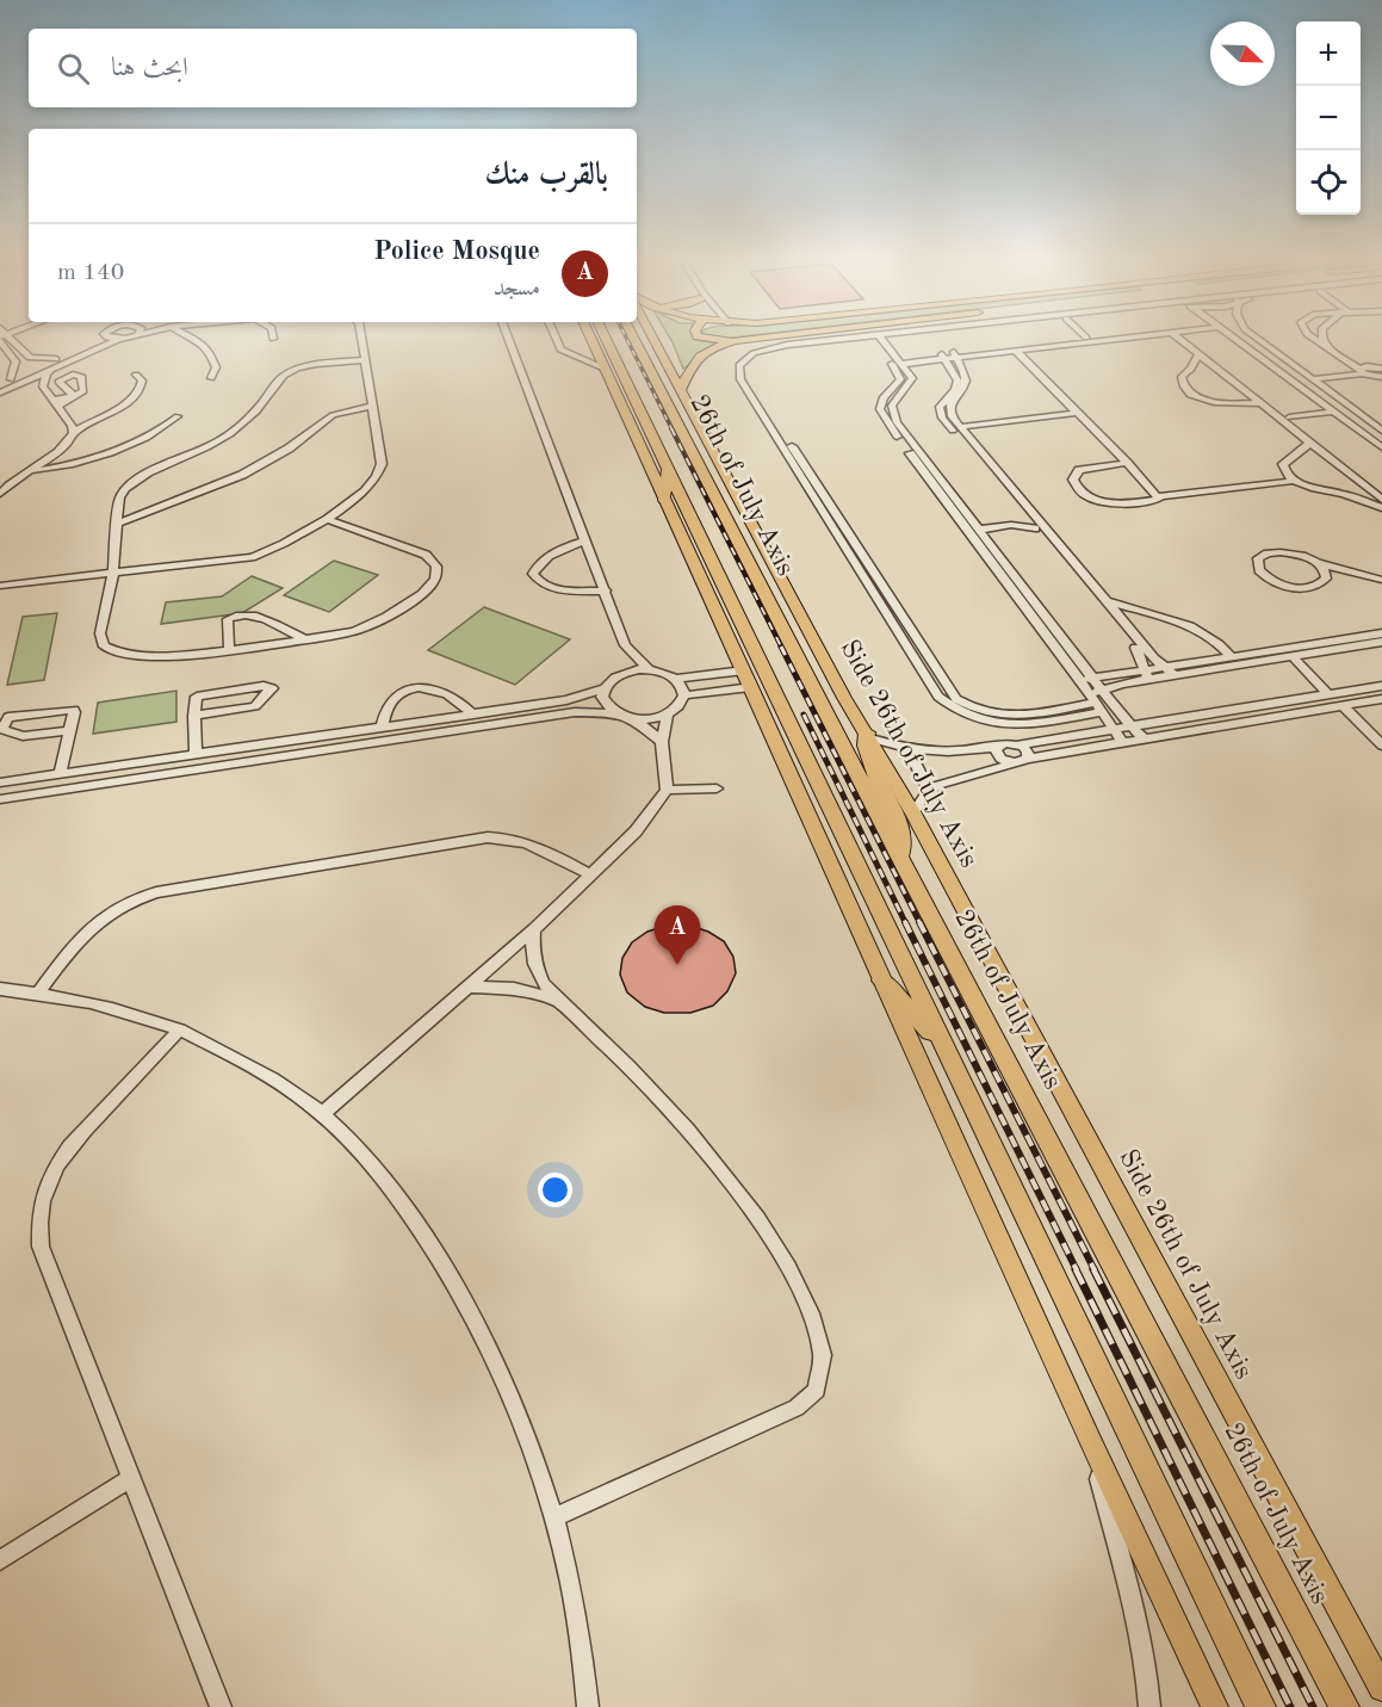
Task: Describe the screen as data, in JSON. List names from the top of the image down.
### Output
{
  "streets": {
    "highway": ["26th of July Axis"],
    "main road": ["Side 26th of July Axis"]
  },
  "north": "bottom right",
  "page": {
    "map_buttons": ["+", "−"],
    "search": "ابحث هنا",
    "heading": "بالقرب منك",
    "list": [
      {
        "mark": "A",
        "name": "Police Mosque",
        "note": "مسجد",
        "value": "140 m"
      }
    ],
    "pins": "A"
  }
}
